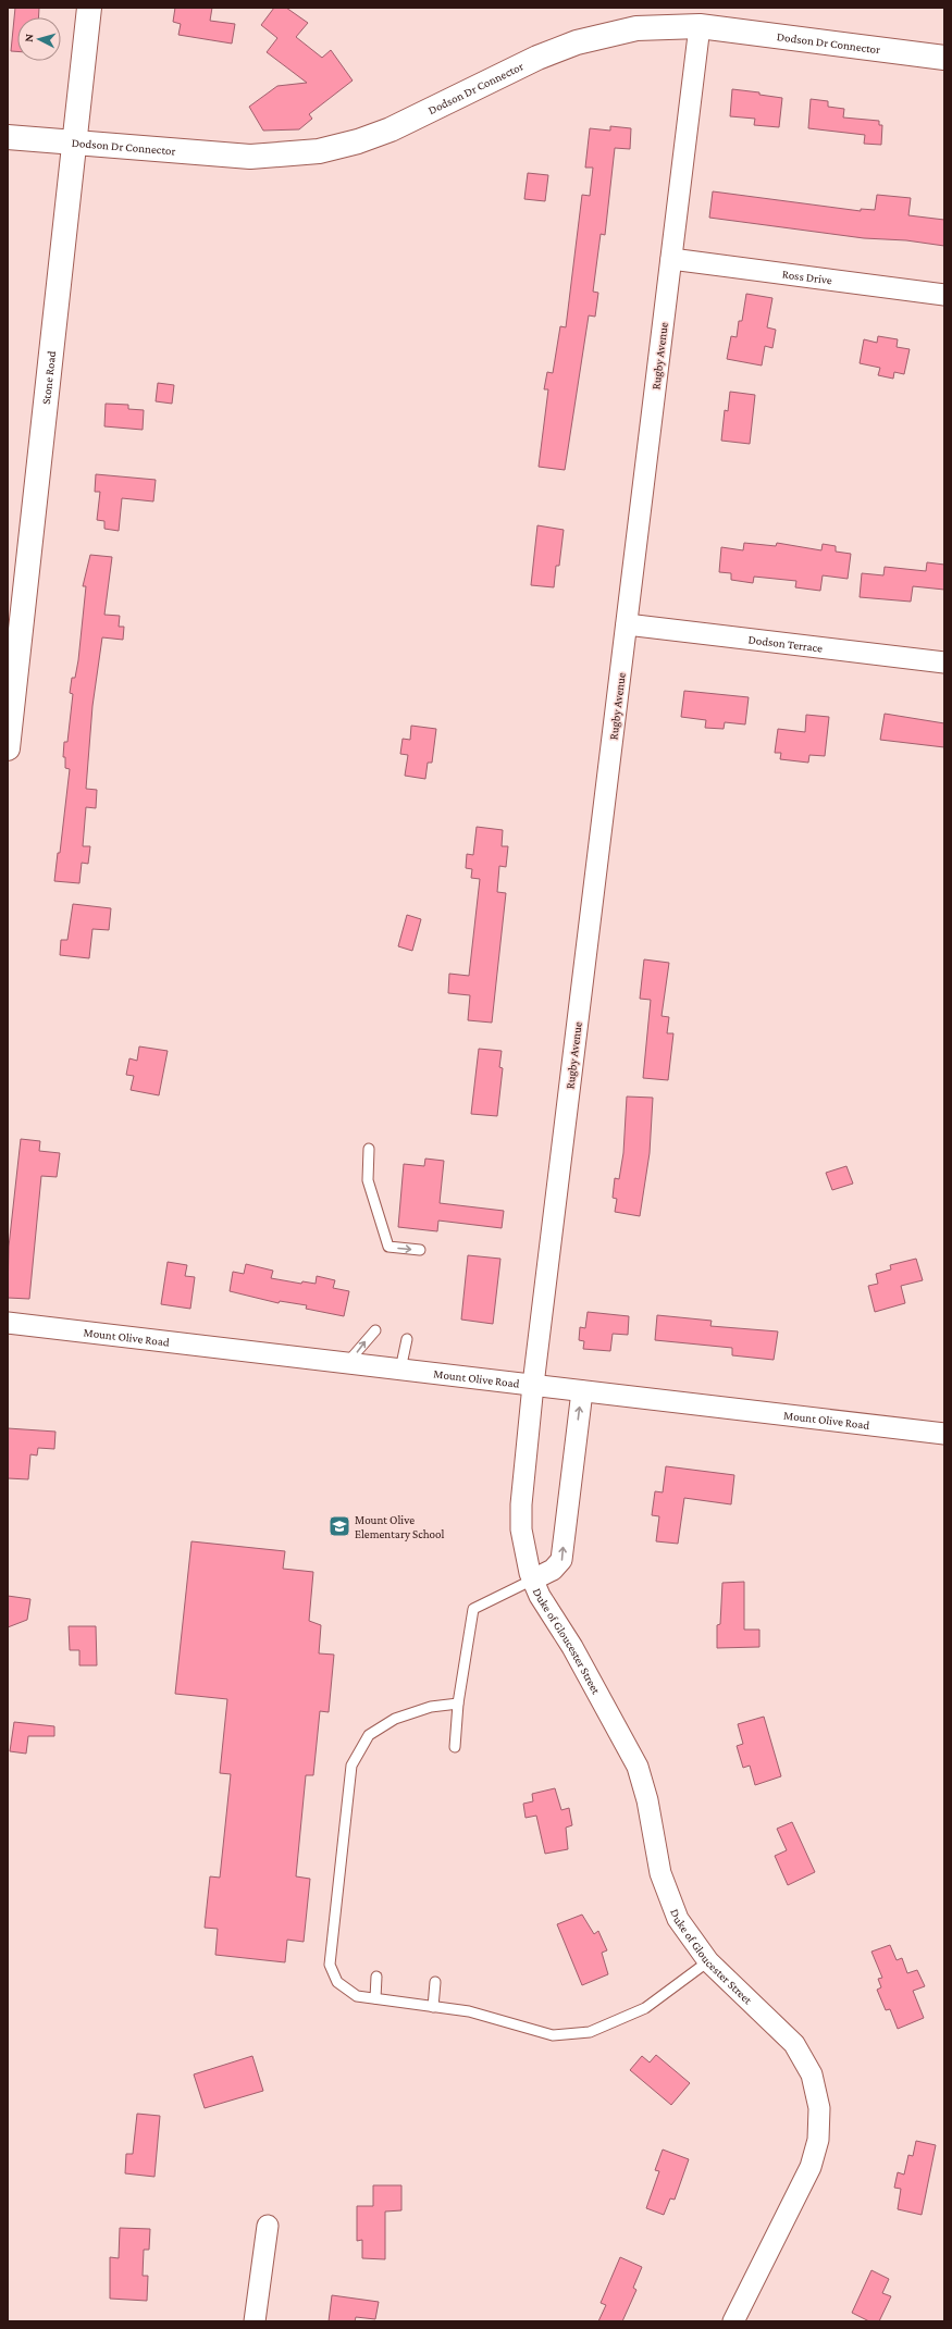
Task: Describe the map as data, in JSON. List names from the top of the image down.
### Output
{
  "streets": {
    "street": [
      "Dodson Dr Connector",
      "Ross Drive",
      "Rugby Avenue",
      "Stone Road",
      "Dodson Terrace",
      "Mount Olive Road",
      "Duke of Gloucester Street"
    ]
  },
  "crossings": [
    ["Dodson Dr Connector", "Rugby Avenue"],
    ["Dodson Dr Connector", "Stone Road"],
    ["Ross Drive", "Rugby Avenue"],
    ["Rugby Avenue", "Dodson Terrace"],
    ["Rugby Avenue", "Mount Olive Road"],
    ["Rugby Avenue", "Duke of Gloucester Street"],
    ["Mount Olive Road", "Duke of Gloucester Street"]
  ],
  "places": {
    "school or university": ["Mount Olive Elementary School"]
  },
  "north": "left"
}
